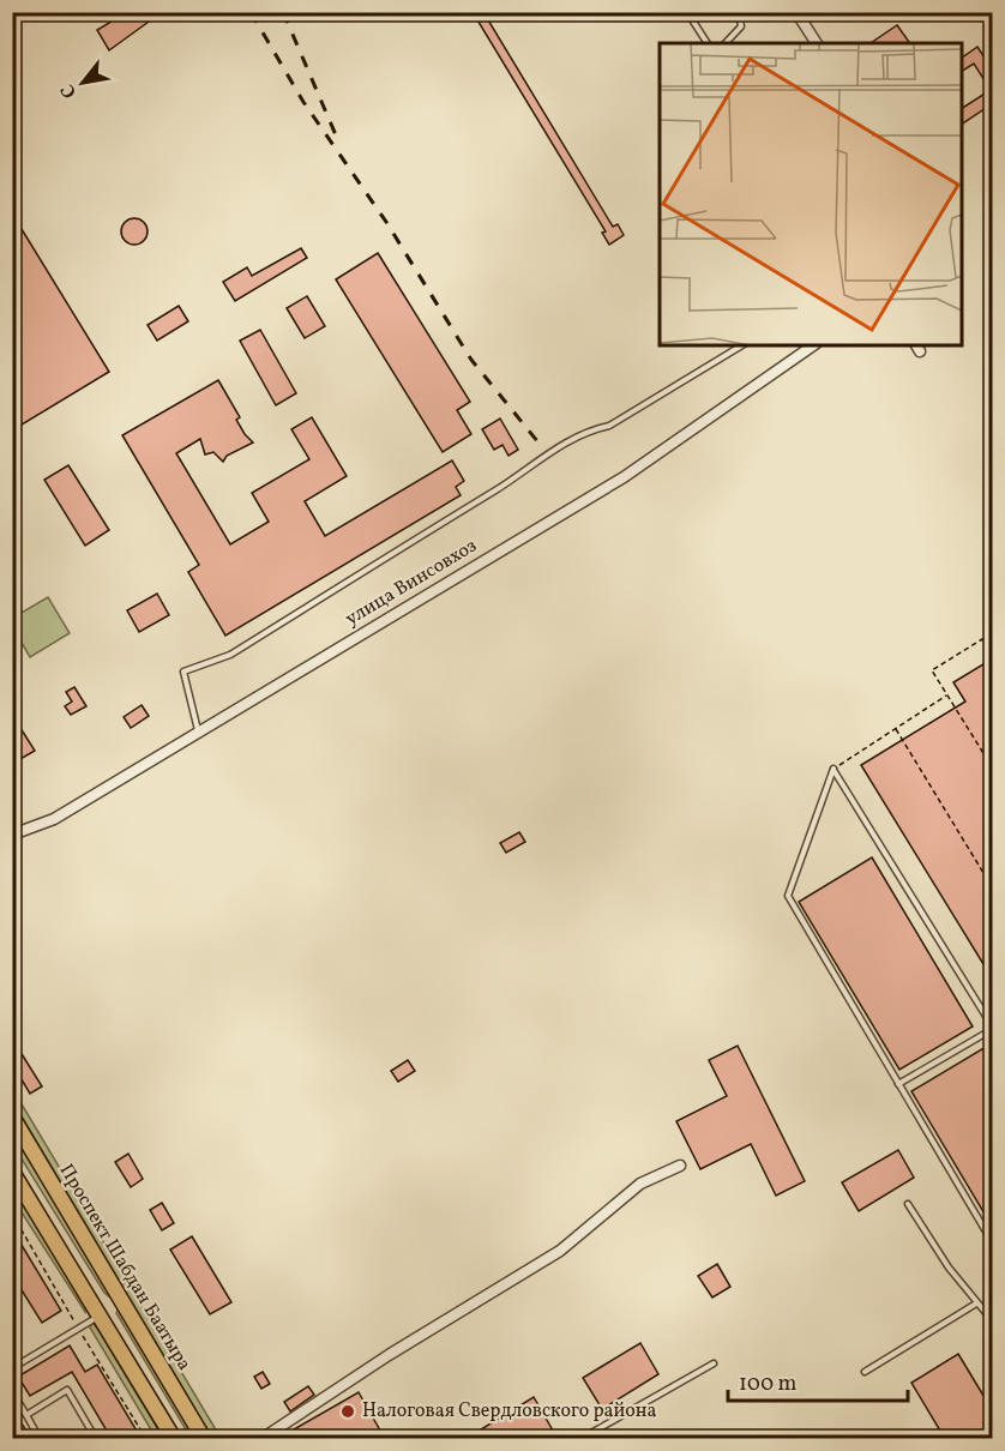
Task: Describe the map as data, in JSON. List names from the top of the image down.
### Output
{
  "streets": {
    "main road": ["Проспект Шабдан Баатыра"],
    "street": ["улица Винсовхоз"]
  },
  "places": ["Налоговая Свердловского района"],
  "scale_bar": "100 m",
  "north": "bottom left"
}
